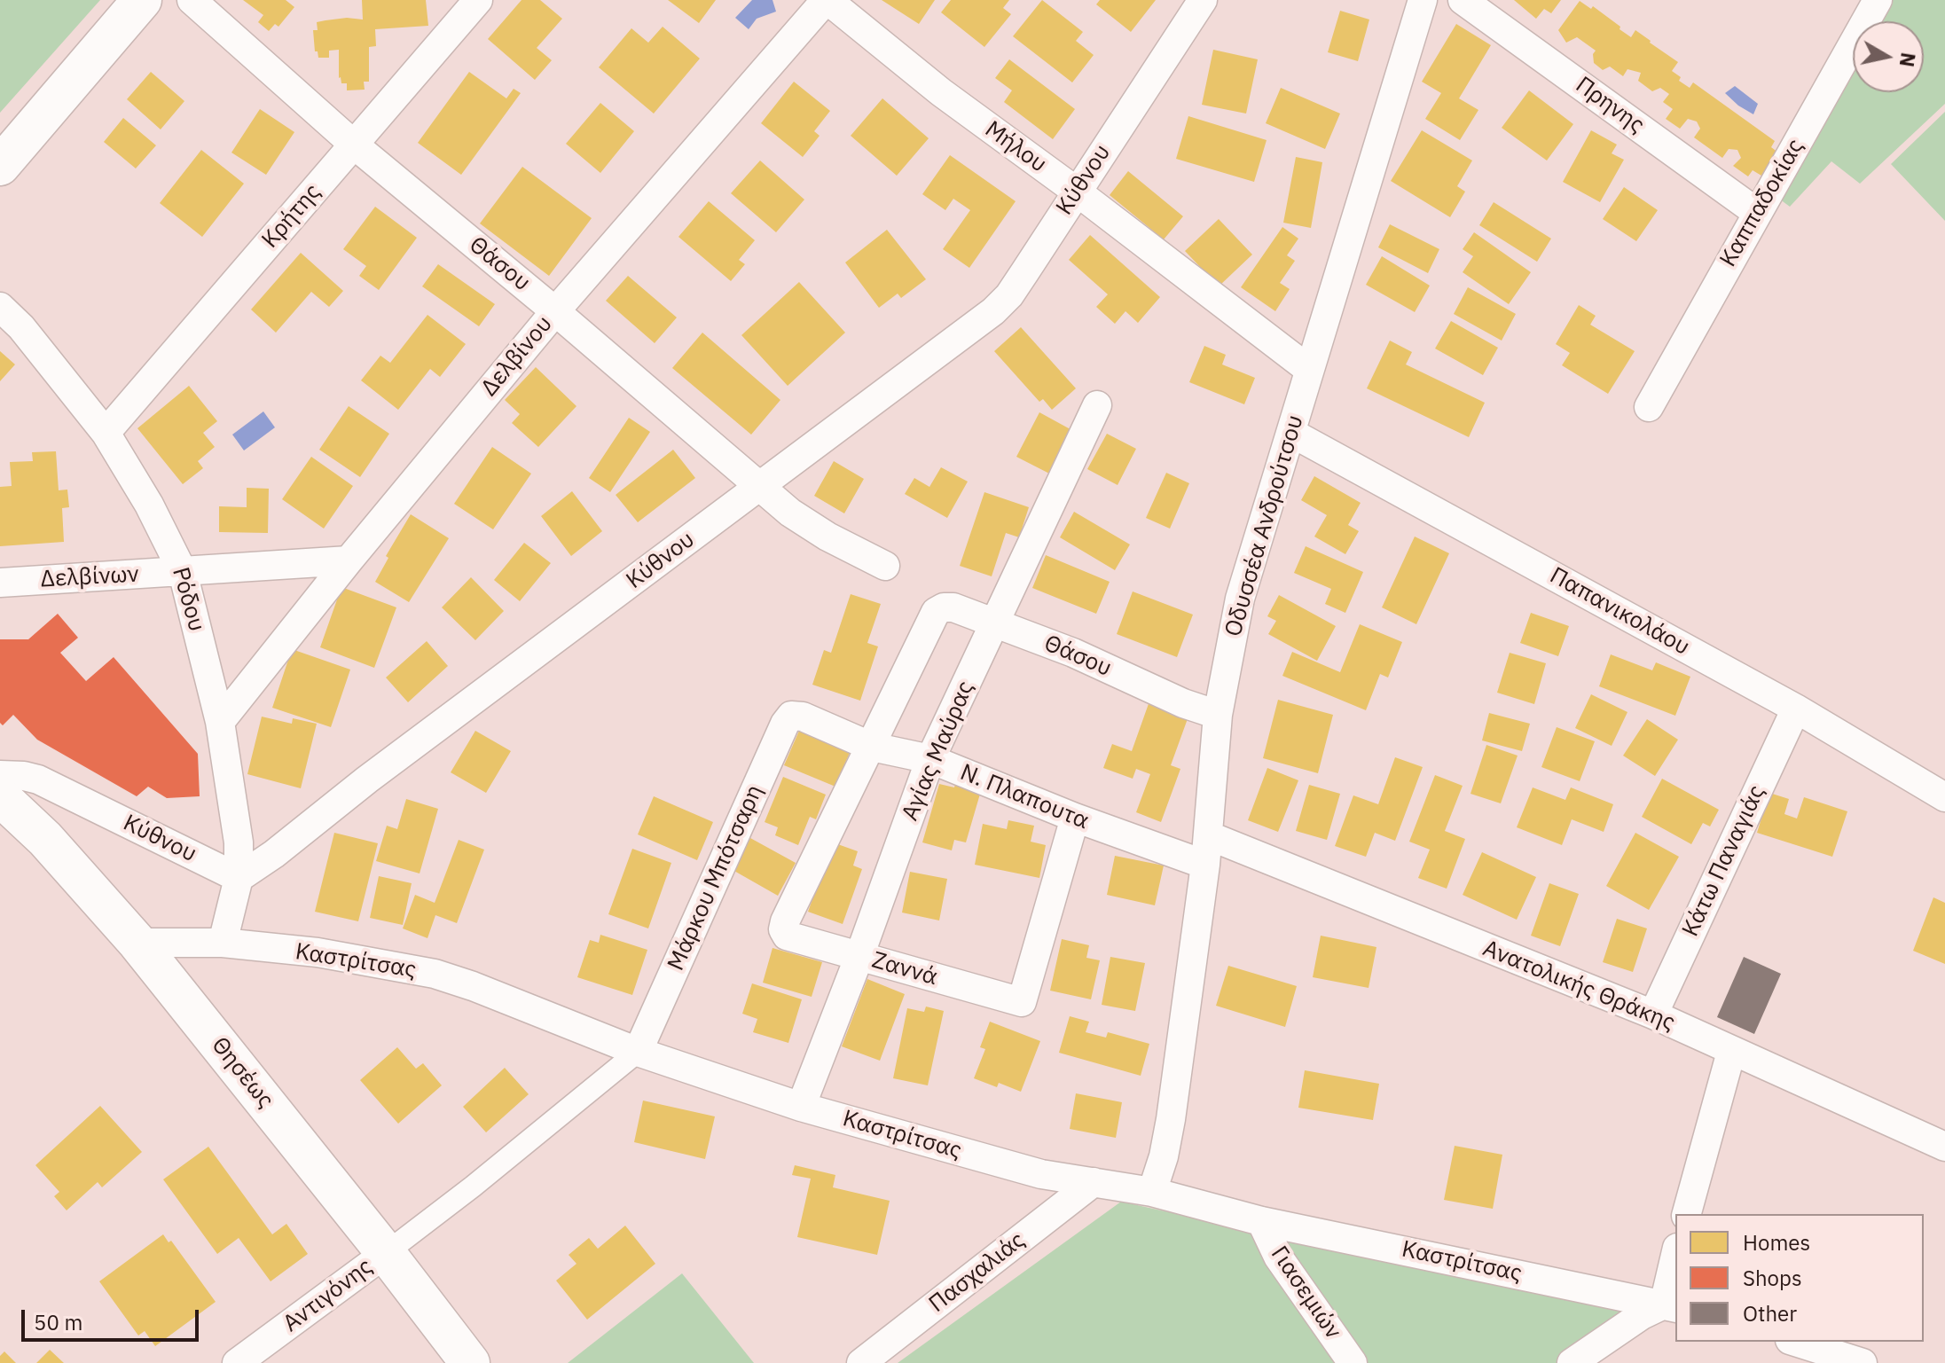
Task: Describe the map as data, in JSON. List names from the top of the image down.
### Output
{
  "streets": {
    "main road": ["Θησέως"],
    "street": [
      "Πρηνης",
      "Μήλου",
      "Κύθνου",
      "Καππαδοκίας",
      "Κρήτης",
      "Θάσου",
      "Δελβίνου",
      "Οδυσσέα Ανδρούτσου",
      "Δελβίνων",
      "Ρόδου",
      "Παπανικολάου",
      "Αγίας Μαύρας",
      "Ν. Πλαπουτα",
      "Κάτω Παναγιάς",
      "Μάρκου Μπότσαρη",
      "Καστρίτσας",
      "Ζαννά",
      "Ανατολικής Θράκης",
      "Πασχαλιάς",
      "Γιασεμιών",
      "Αντιγόνης"
    ]
  },
  "crossings": [
    ["Πρηνης", "Καππαδοκίας"],
    ["Μήλου", "Κύθνου"],
    ["Μήλου", "Δελβίνου"],
    ["Μήλου", "Οδυσσέα Ανδρούτσου"],
    ["Κύθνου", "Θάσου"],
    ["Κύθνου", "Ρόδου"],
    ["Κρήτης", "Θάσου"],
    ["Κρήτης", "Ρόδου"],
    ["Θάσου", "Δελβίνου"],
    ["Θάσου", "Οδυσσέα Ανδρούτσου"],
    ["Θάσου", "Αγίας Μαύρας"],
    ["Θάσου", "Ν. Πλαπουτα"],
    ["Θάσου", "Ζαννά"],
    ["Δελβίνου", "Δελβίνων"],
    ["Δελβίνου", "Ρόδου"],
    ["Οδυσσέα Ανδρούτσου", "Παπανικολάου"],
    ["Οδυσσέα Ανδρούτσου", "Ν. Πλαπουτα"],
    ["Οδυσσέα Ανδρούτσου", "Καστρίτσας"],
    ["Οδυσσέα Ανδρούτσου", "Ανατολικής Θράκης"],
    ["Δελβίνων", "Ρόδου"],
    ["Ρόδου", "Καστρίτσας"],
    ["Παπανικολάου", "Κάτω Παναγιάς"],
    ["Αγίας Μαύρας", "Ν. Πλαπουτα"],
    ["Αγίας Μαύρας", "Καστρίτσας"],
    ["Αγίας Μαύρας", "Ζαννά"],
    ["Ν. Πλαπουτα", "Μάρκου Μπότσαρη"],
    ["Ν. Πλαπουτα", "Ζαννά"],
    ["Κάτω Παναγιάς", "Ανατολικής Θράκης"],
    ["Μάρκου Μπότσαρη", "Καστρίτσας"],
    ["Καστρίτσας", "Θησέως"],
    ["Καστρίτσας", "Πασχαλιάς"],
    ["Καστρίτσας", "Γιασεμιών"],
    ["Θησέως", "Αντιγόνης"]
  ],
  "legend": ["Homes", "Shops", "Other"],
  "scale_bar": "50 m",
  "north": "right"
}
